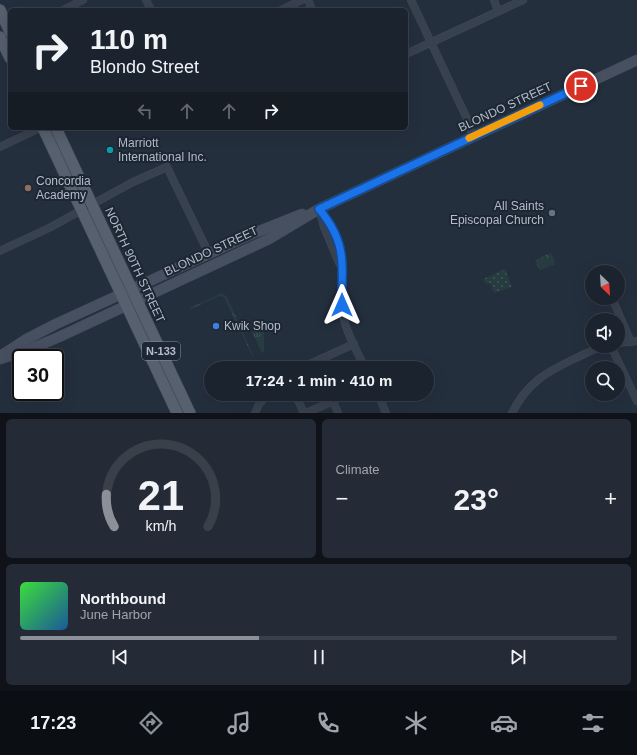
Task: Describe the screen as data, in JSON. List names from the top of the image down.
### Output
{
  "streets": {
    "main road": ["BLONDO STREET", "NORTH 90TH STREET", "N-133"]
  },
  "crossings": [
    ["BLONDO STREET", "NORTH 90TH STREET"]
  ],
  "places": [
    "Marriott International Inc.",
    "Concordia Academy",
    "All Saints Episcopal Church",
    "Kwik Shop"
  ],
  "north": "bottom right",
  "page": {
    "turn": ["110 m", "Blondo Street"],
    "limit": "30",
    "trip": "17:24 · 1 min · 410 m",
    "tile": "Climate",
    "heat": ["−", "23°", "+"],
    "song": ["Northbound", "June Harbor"],
    "tabs": "17:23",
    "gauge": ["21", "km/h"]
  }
}
